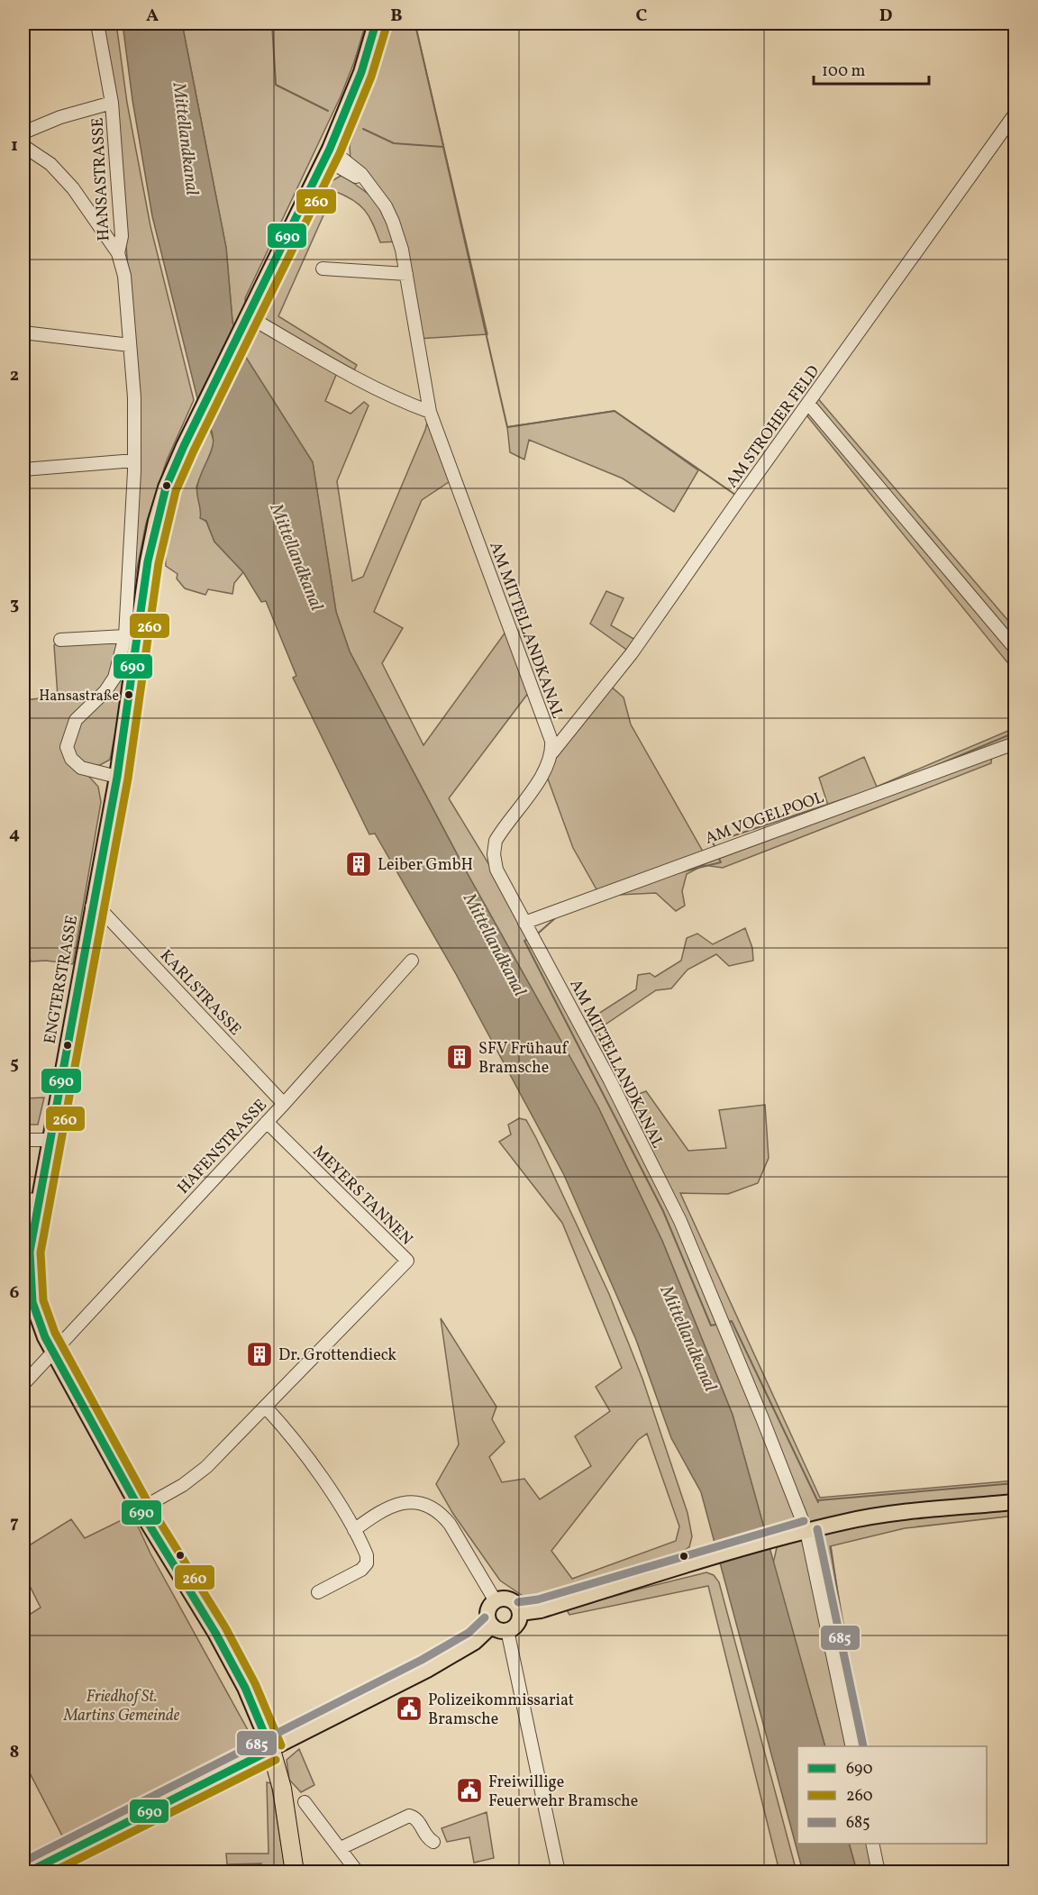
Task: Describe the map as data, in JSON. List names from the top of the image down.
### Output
{
  "streets": {
    "main road": ["ENGTERSTRASSE"],
    "street": [
      "HANSASTRASSE",
      "AM STROHER FELD",
      "AM MITTELLANDKANAL",
      "AM VOGELPOOL",
      "KARLSTRASSE",
      "HAFENSTRASSE",
      "MEYERS TANNEN"
    ]
  },
  "crossings": [
    ["HANSASTRASSE", "ENGTERSTRASSE"],
    ["AM STROHER FELD", "AM MITTELLANDKANAL"],
    ["AM MITTELLANDKANAL", "AM VOGELPOOL"],
    ["AM MITTELLANDKANAL", "ENGTERSTRASSE"],
    ["ENGTERSTRASSE", "KARLSTRASSE"],
    ["ENGTERSTRASSE", "HAFENSTRASSE"],
    ["ENGTERSTRASSE", "MEYERS TANNEN"],
    ["KARLSTRASSE", "HAFENSTRASSE"],
    ["HAFENSTRASSE", "MEYERS TANNEN"]
  ],
  "water": ["Mittellandkanal"],
  "parks": ["Friedhof St. Martins Gemeinde"],
  "places": {
    "other": ["Hansastraße"],
    "building": ["Leiber GmbH", "SFV Frühauf Bramsche", "Dr. Grottendieck"],
    "public building": ["Polizeikommissariat Bramsche", "Freiwillige Feuerwehr Bramsche"]
  },
  "lines": ["transit line 690", "transit line 260", "transit line 685"],
  "legend": ["690", "260", "685"],
  "scale_bar": "100 m",
  "grid": {
    "columns": [
      "A",
      "B",
      "C",
      "D"
    ],
    "rows": [
      "1",
      "2",
      "3",
      "4",
      "5",
      "6",
      "7",
      "8"
    ]
  }
}
